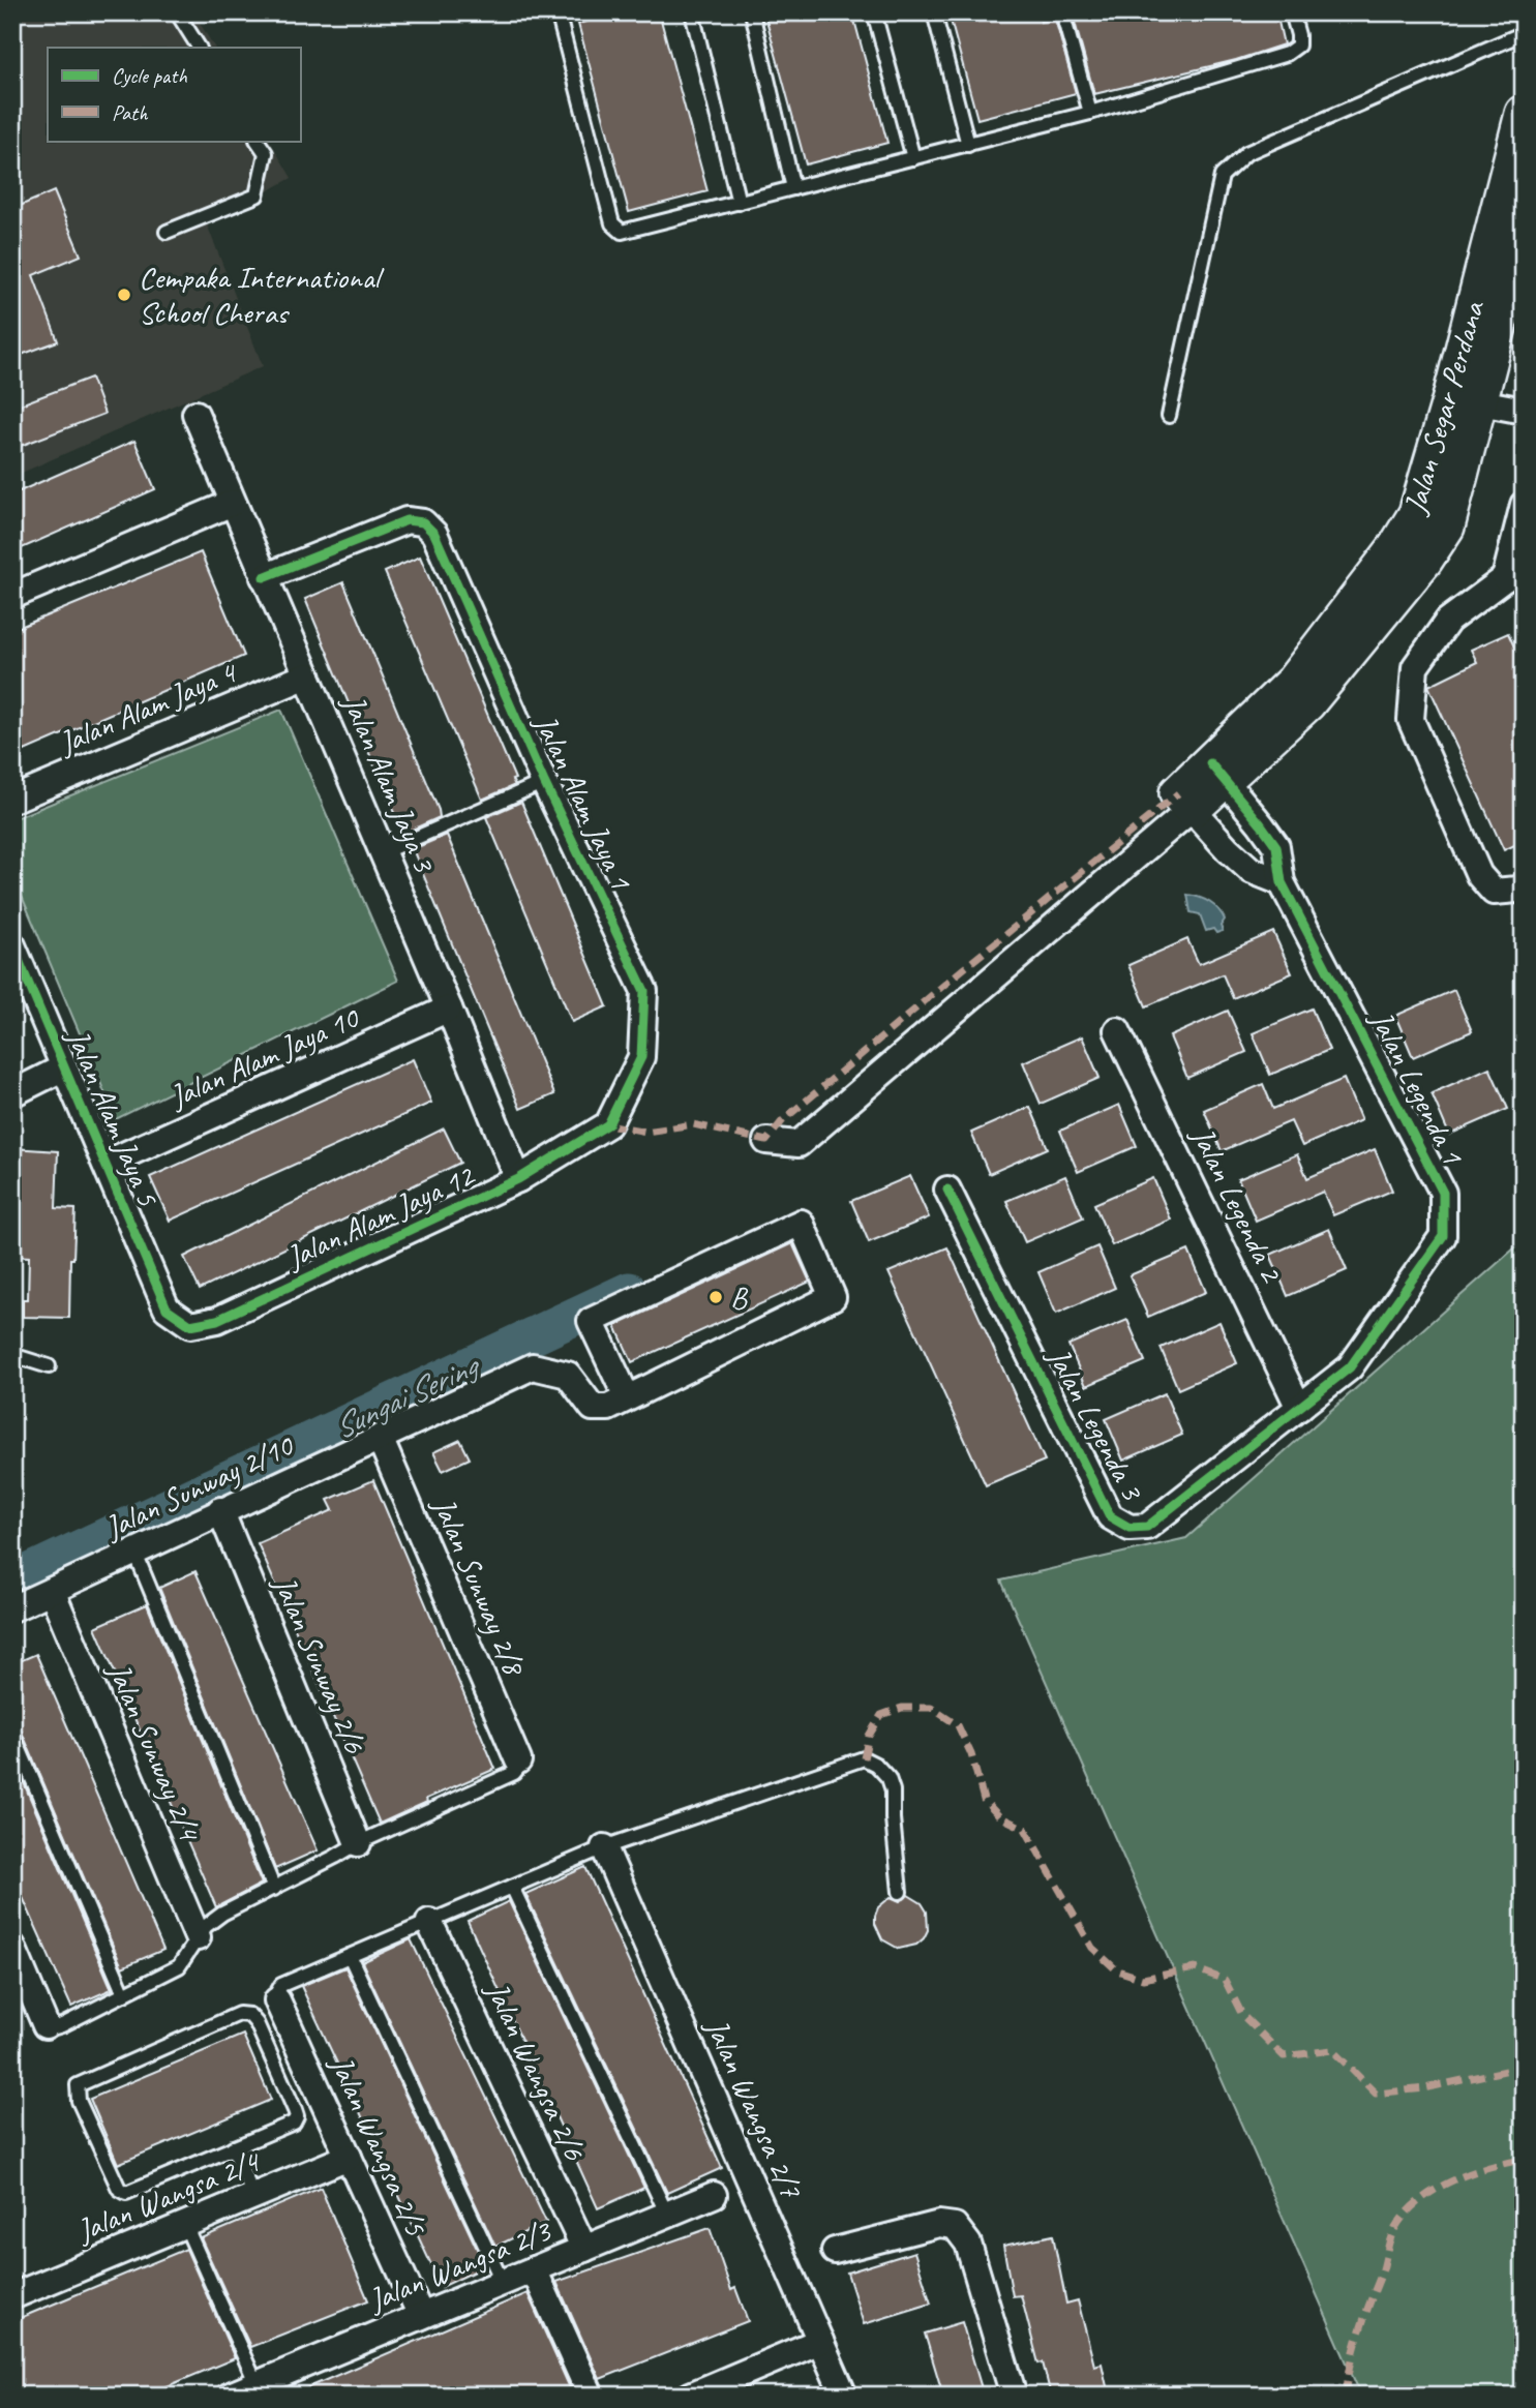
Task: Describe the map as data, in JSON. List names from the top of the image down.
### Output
{
  "streets": {
    "street": [
      "Jalan Segar Perdana",
      "Jalan Alam Jaya 4",
      "Jalan Alam Jaya 3",
      "Jalan Alam Jaya 1",
      "Jalan Alam Jaya 10",
      "Jalan Legenda 1",
      "Jalan Alam Jaya 5",
      "Jalan Legenda 2",
      "Jalan Alam Jaya 12",
      "Jalan Legenda 3",
      "Jalan Sunway 2/10",
      "Jalan Sunway 2/8",
      "Jalan Sunway 2/6",
      "Jalan Sunway 2/4",
      "Jalan Wangsa 2/6",
      "Jalan Wangsa 2/7",
      "Jalan Wangsa 2/5",
      "Jalan Wangsa 2/4",
      "Jalan Wangsa 2/3"
    ]
  },
  "crossings": [
    ["Jalan Segar Perdana", "Jalan Legenda 1"],
    ["Jalan Alam Jaya 4", "Jalan Alam Jaya 3"],
    ["Jalan Alam Jaya 3", "Jalan Alam Jaya 1"],
    ["Jalan Alam Jaya 3", "Jalan Alam Jaya 10"],
    ["Jalan Alam Jaya 3", "Jalan Alam Jaya 12"],
    ["Jalan Alam Jaya 1", "Jalan Alam Jaya 12"],
    ["Jalan Alam Jaya 10", "Jalan Alam Jaya 5"],
    ["Jalan Legenda 1", "Jalan Legenda 2"],
    ["Jalan Legenda 1", "Jalan Legenda 3"],
    ["Jalan Alam Jaya 5", "Jalan Alam Jaya 12"],
    ["Jalan Legenda 2", "Jalan Legenda 3"],
    ["Jalan Sunway 2/10", "Jalan Sunway 2/8"],
    ["Jalan Sunway 2/10", "Jalan Sunway 2/6"],
    ["Jalan Sunway 2/10", "Jalan Sunway 2/4"],
    ["Jalan Wangsa 2/6", "Jalan Wangsa 2/3"],
    ["Jalan Wangsa 2/5", "Jalan Wangsa 2/4"],
    ["Jalan Wangsa 2/5", "Jalan Wangsa 2/3"]
  ],
  "water": ["Sungai Sering"],
  "places": ["Cempaka International School Cheras", "B"],
  "legend": ["Cycle path", "Path"]
}
